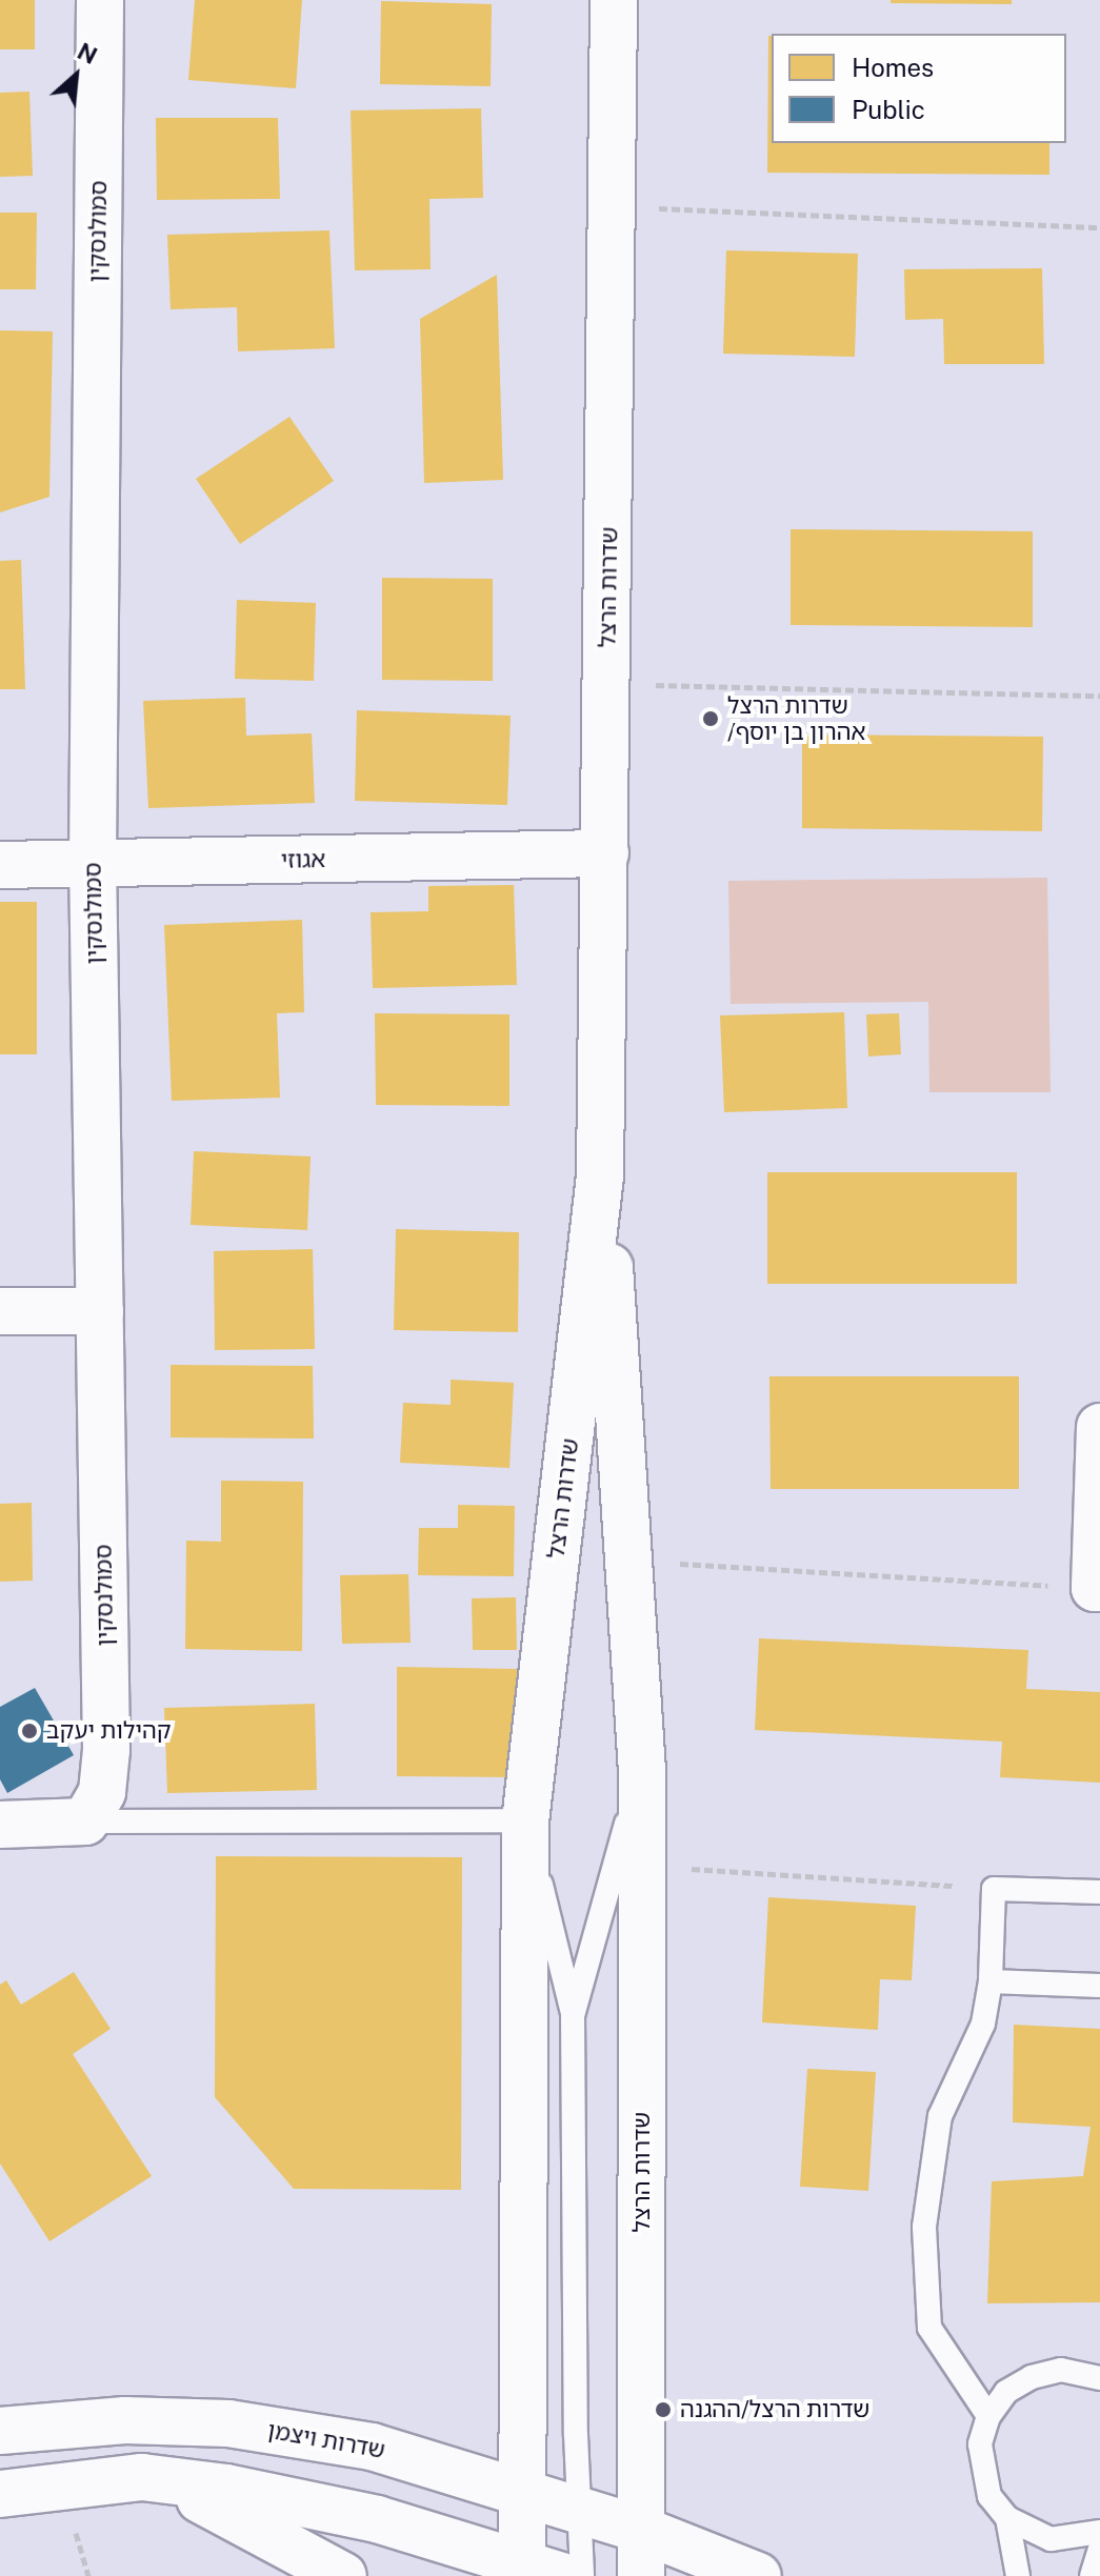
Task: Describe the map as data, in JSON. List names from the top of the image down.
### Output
{
  "streets": {
    "main road": [
      "סמולנסקין",
      "שדרות הרצל",
      "אגוזי",
      "שדרות ויצמן"
    ]
  },
  "crossings": [
    ["סמולנסקין", "אגוזי"],
    ["שדרות הרצל", "אגוזי"],
    ["שדרות הרצל", "שדרות ויצמן"]
  ],
  "places": ["שדרות הרצל /אהרון בן יוסף", "קהילות יעקב", "שדרות הרצל/ההגנה"],
  "legend": ["Homes", "Public"],
  "north": "top right"
}
